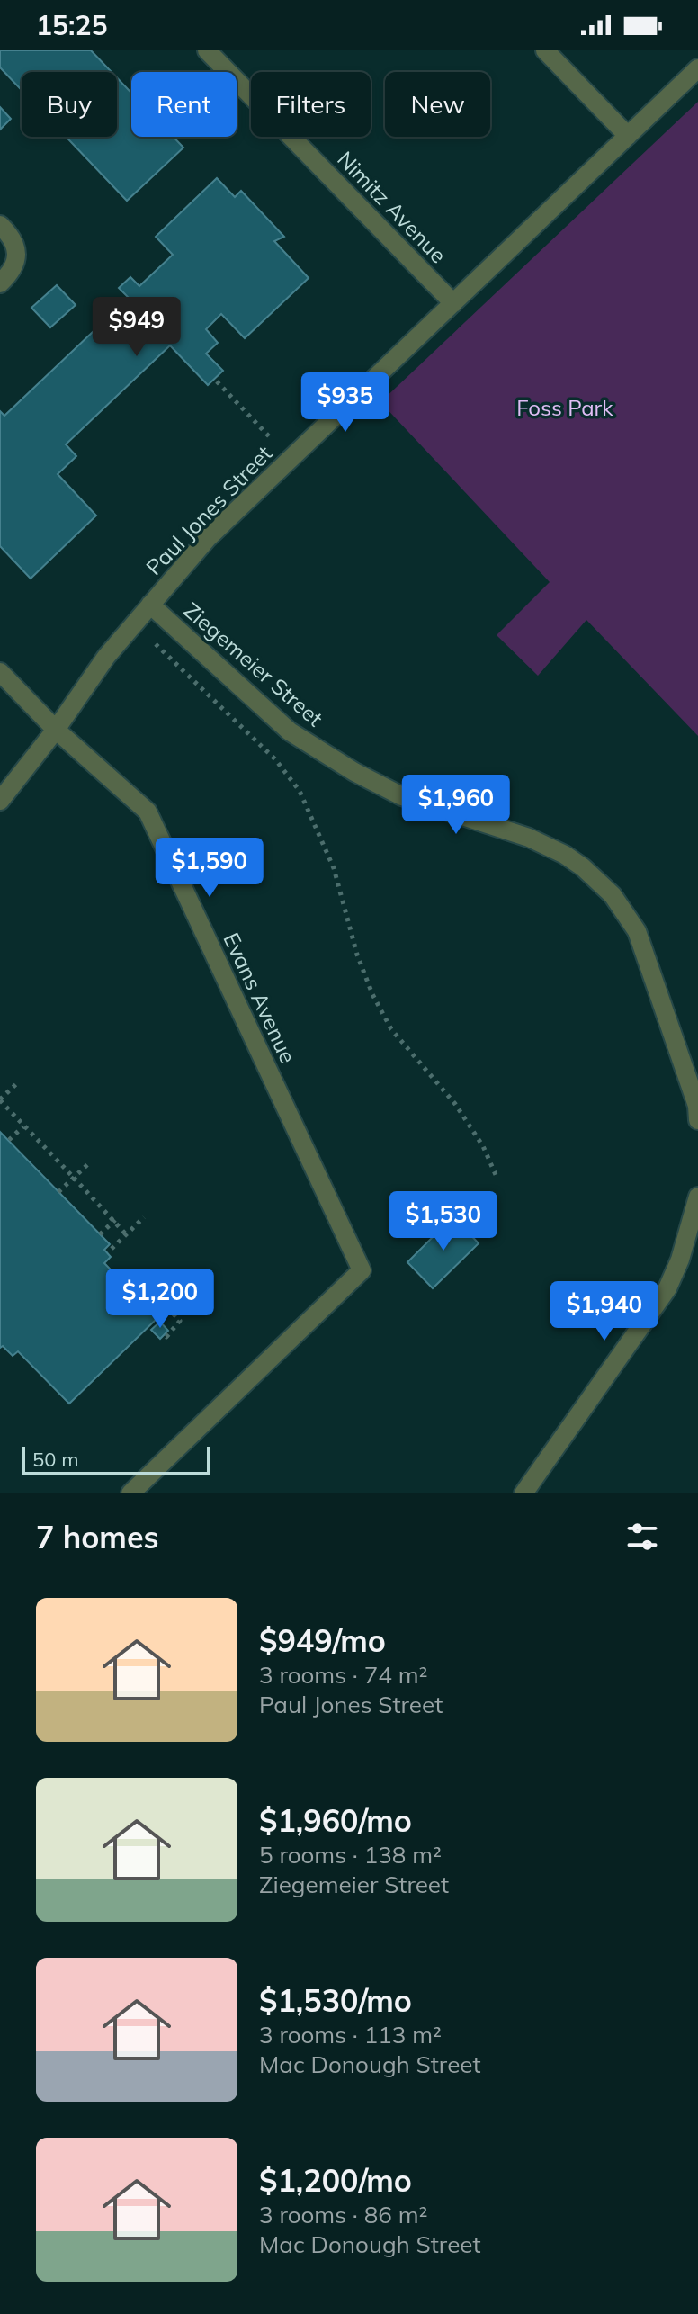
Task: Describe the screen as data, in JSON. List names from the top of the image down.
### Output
{
  "streets": {
    "street": [
      "Nimitz Avenue",
      "Paul Jones Street",
      "Ziegemeier Street",
      "Evans Avenue"
    ]
  },
  "crossings": [
    ["Nimitz Avenue", "Paul Jones Street"],
    ["Paul Jones Street", "Ziegemeier Street"],
    ["Paul Jones Street", "Evans Avenue"]
  ],
  "parks": ["Foss Park"],
  "scale_bar": "50 m",
  "page": {
    "status": "15:25",
    "chip": [
      "Buy",
      "Rent",
      "Filters",
      "New"
    ],
    "price": [
      "$949",
      "$935",
      "$1,960",
      "$1,590",
      "$1,530",
      "$1,200",
      "$1,940"
    ],
    "scale": "50 m",
    "heading": "7 homes",
    "list": [
      {
        "name": "$949/mo",
        "note": "3 rooms · 74 m² · Paul Jones Street"
      },
      {
        "name": "$1,960/mo",
        "note": "5 rooms · 138 m² · Ziegemeier Street"
      },
      {
        "name": "$1,530/mo",
        "note": "3 rooms · 113 m² · Mac Donough Street"
      },
      {
        "name": "$1,200/mo",
        "note": "3 rooms · 86 m² · Mac Donough Street"
      }
    ]
  }
}
